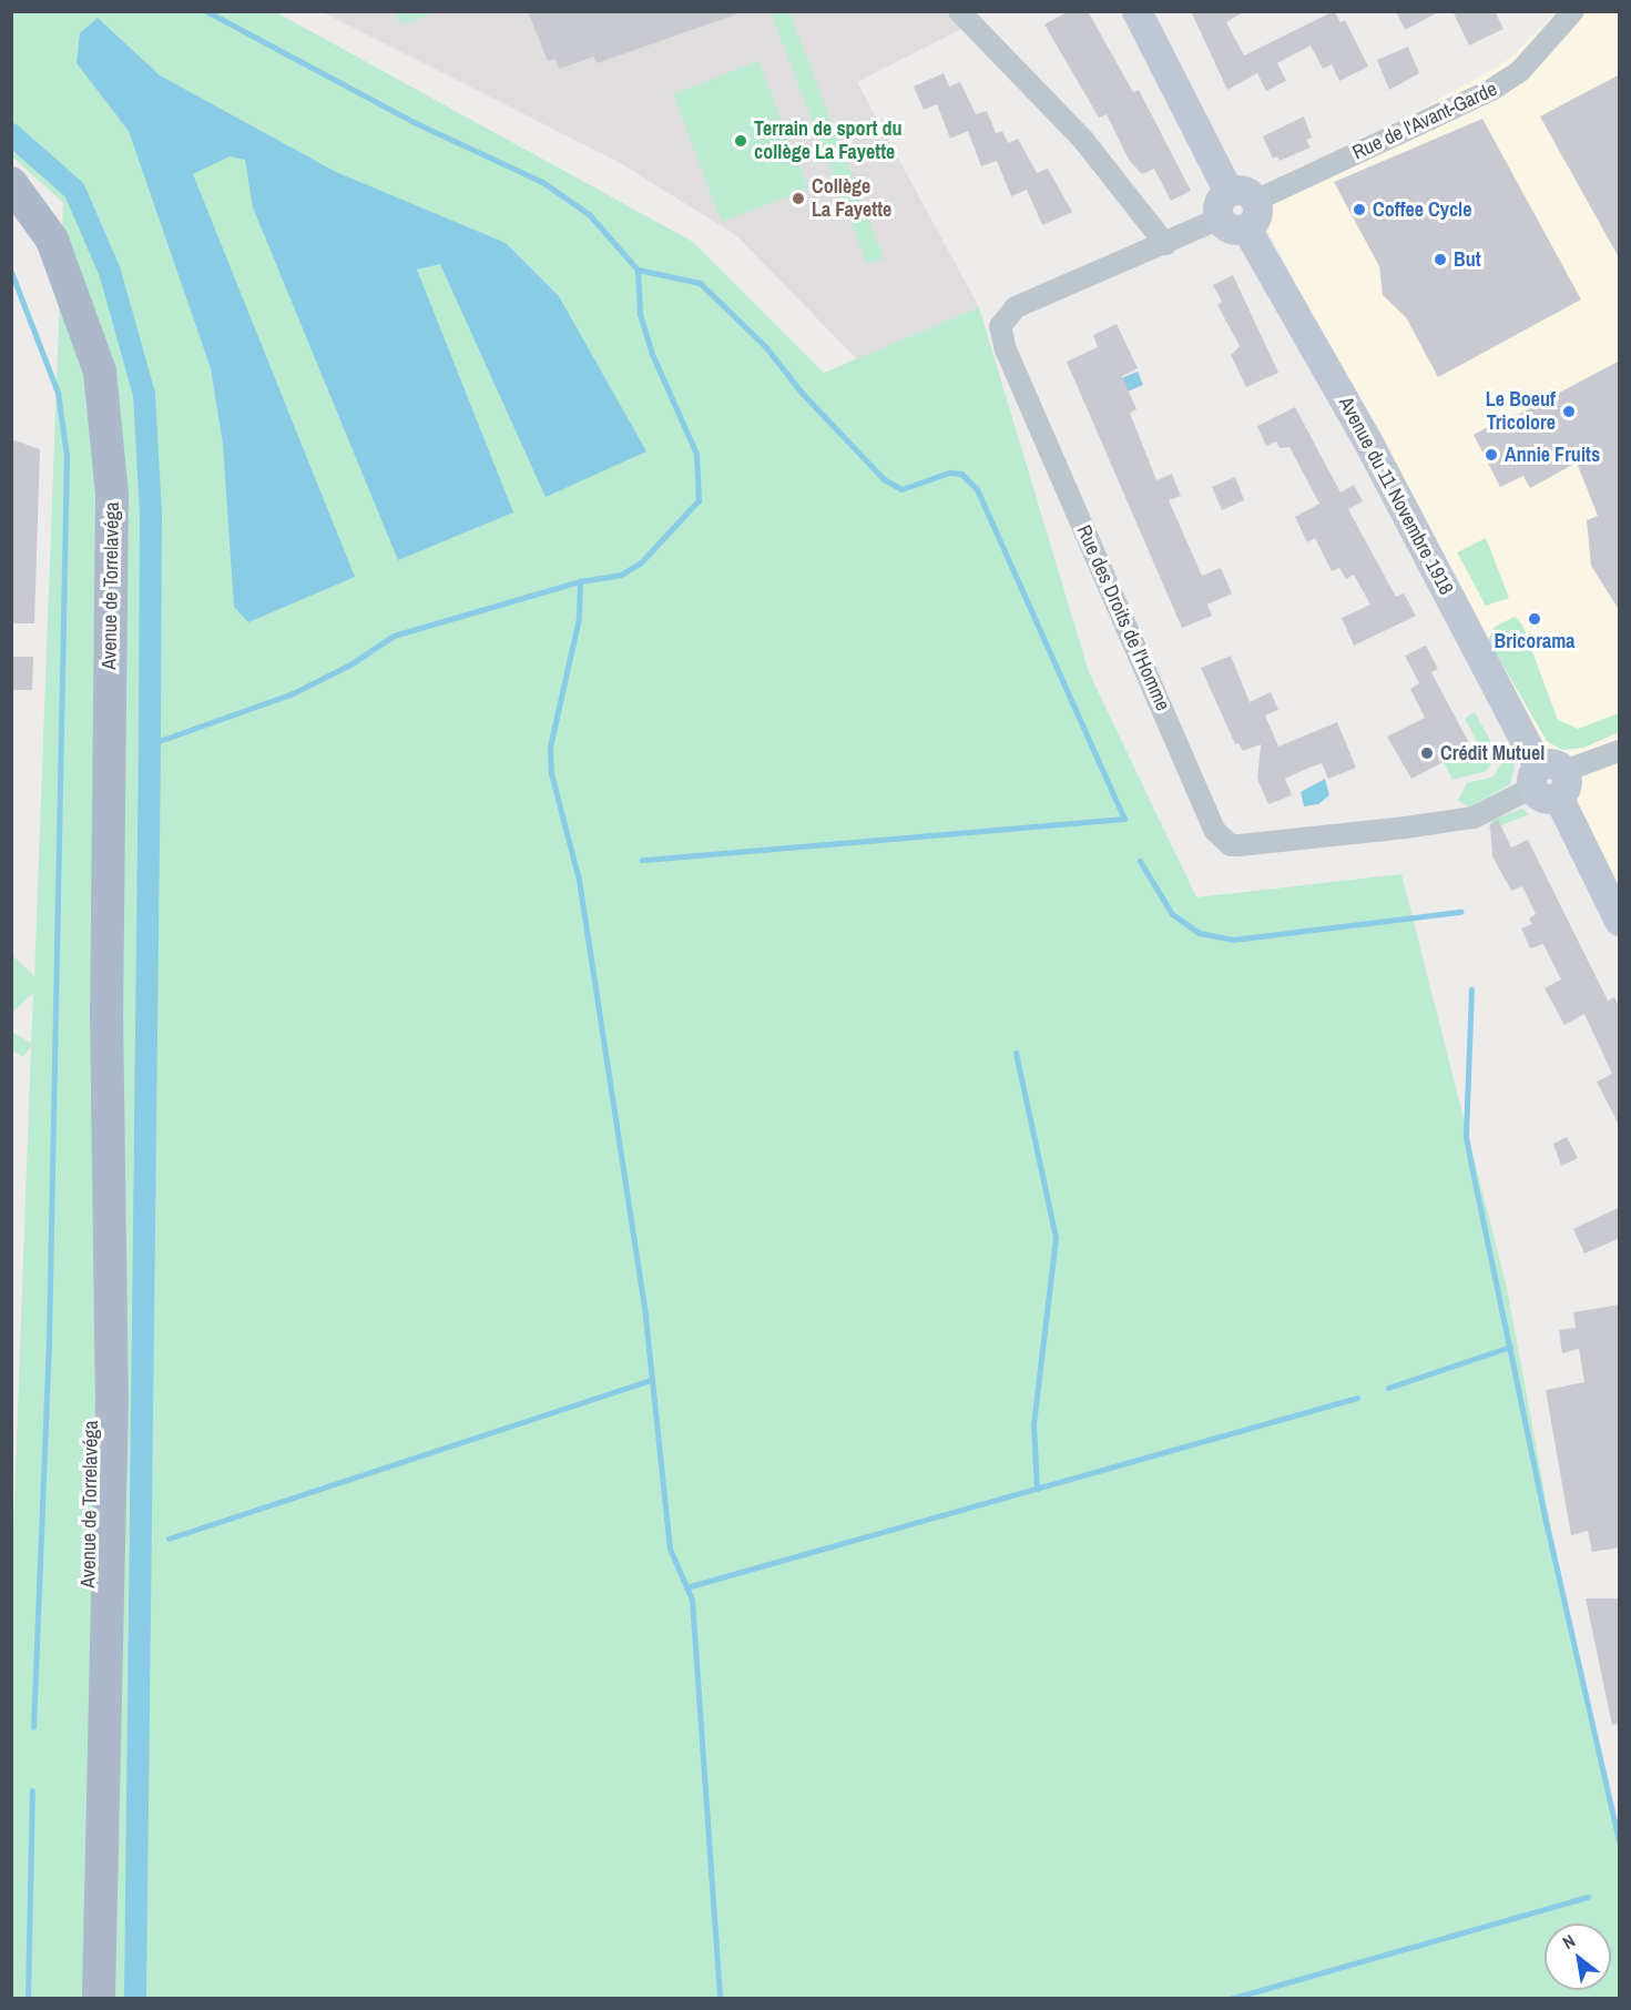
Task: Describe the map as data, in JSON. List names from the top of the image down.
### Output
{
  "streets": {
    "main road": ["Avenue du 11 Novembre 1918", "Avenue de Torrelavéga"],
    "street": ["Rue de l'Avant-Garde", "Rue des Droits de l'Homme"]
  },
  "crossings": [
    ["Rue de l'Avant-Garde", "Avenue du 11 Novembre 1918"],
    ["Rue de l'Avant-Garde", "Rue des Droits de l'Homme"],
    ["Avenue du 11 Novembre 1918", "Rue des Droits de l'Homme"]
  ],
  "places": [
    "Terrain de sport du collège La Fayette",
    "Collège La Fayette",
    "Coffee Cycle",
    "But",
    "Le Boeuf Tricolore",
    "Annie Fruits",
    "Bricorama",
    "Crédit Mutuel"
  ],
  "north": "top left"
}
